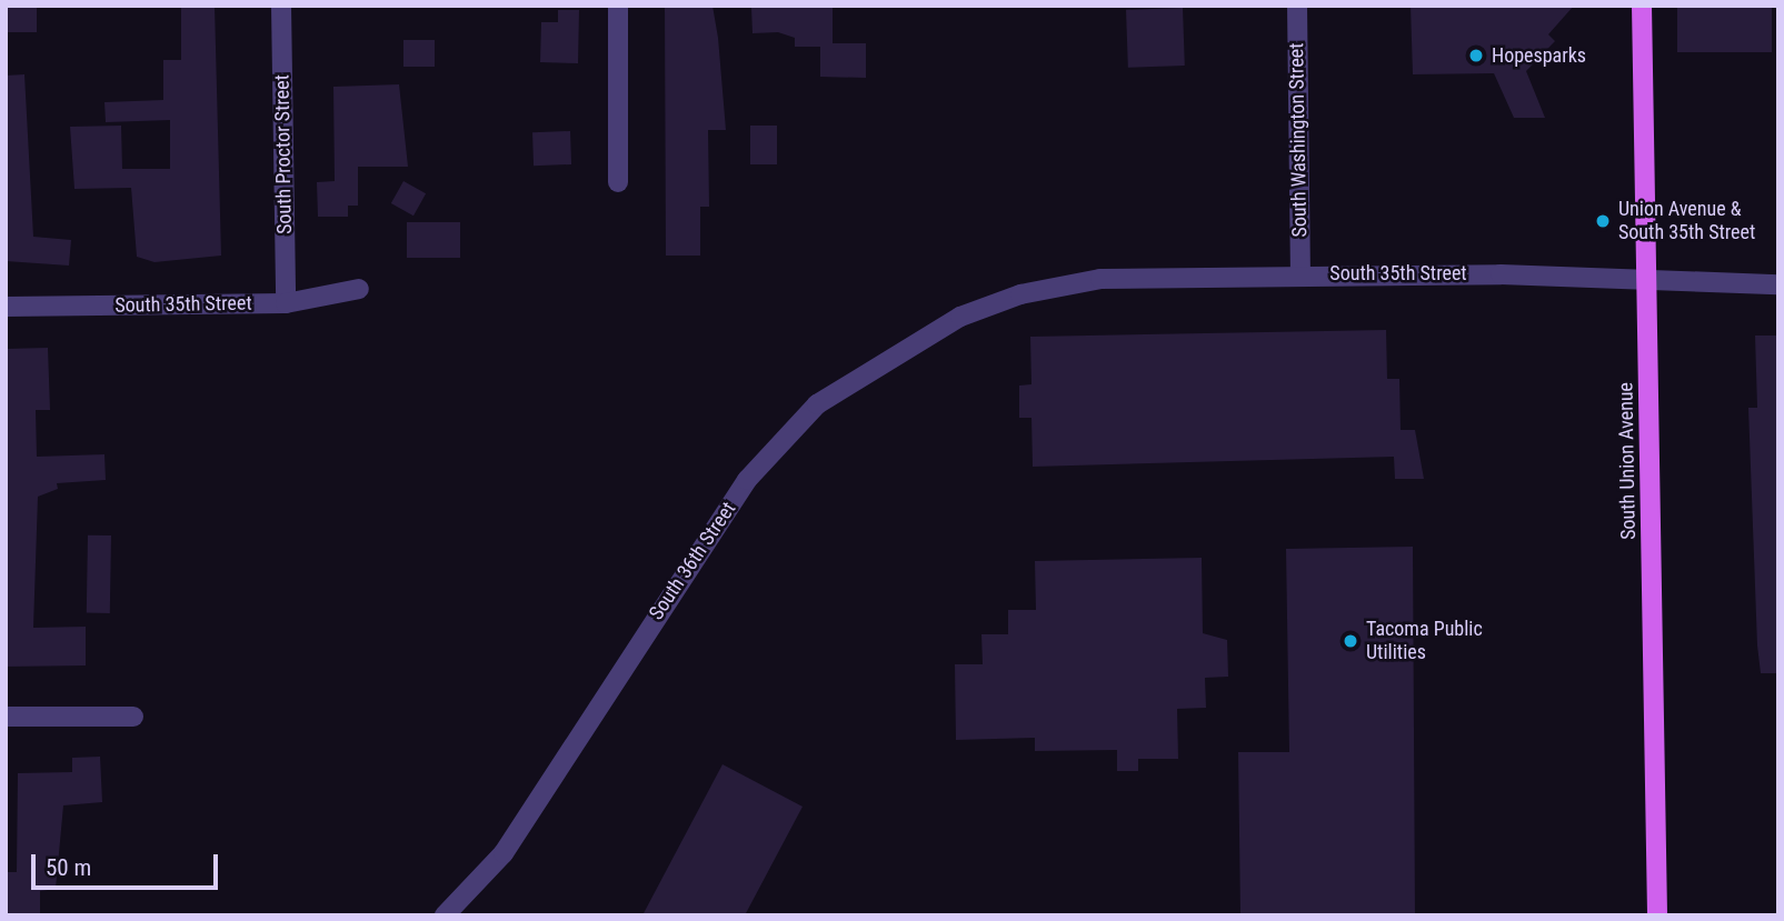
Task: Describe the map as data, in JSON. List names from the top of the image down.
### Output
{
  "streets": {
    "main road": ["South Union Avenue"],
    "street": [
      "South Washington Street",
      "South Proctor Street",
      "South 35th Street",
      "South 36th Street"
    ]
  },
  "crossings": [
    ["South Washington Street", "South 35th Street"],
    ["South Proctor Street", "South 35th Street"],
    ["South 35th Street", "South Union Avenue"],
    ["South 35th Street", "South 36th Street"]
  ],
  "places": ["Hopesparks", "Union Avenue & South 35th Street", "Tacoma Public Utilities"],
  "scale_bar": "50 m"
}
